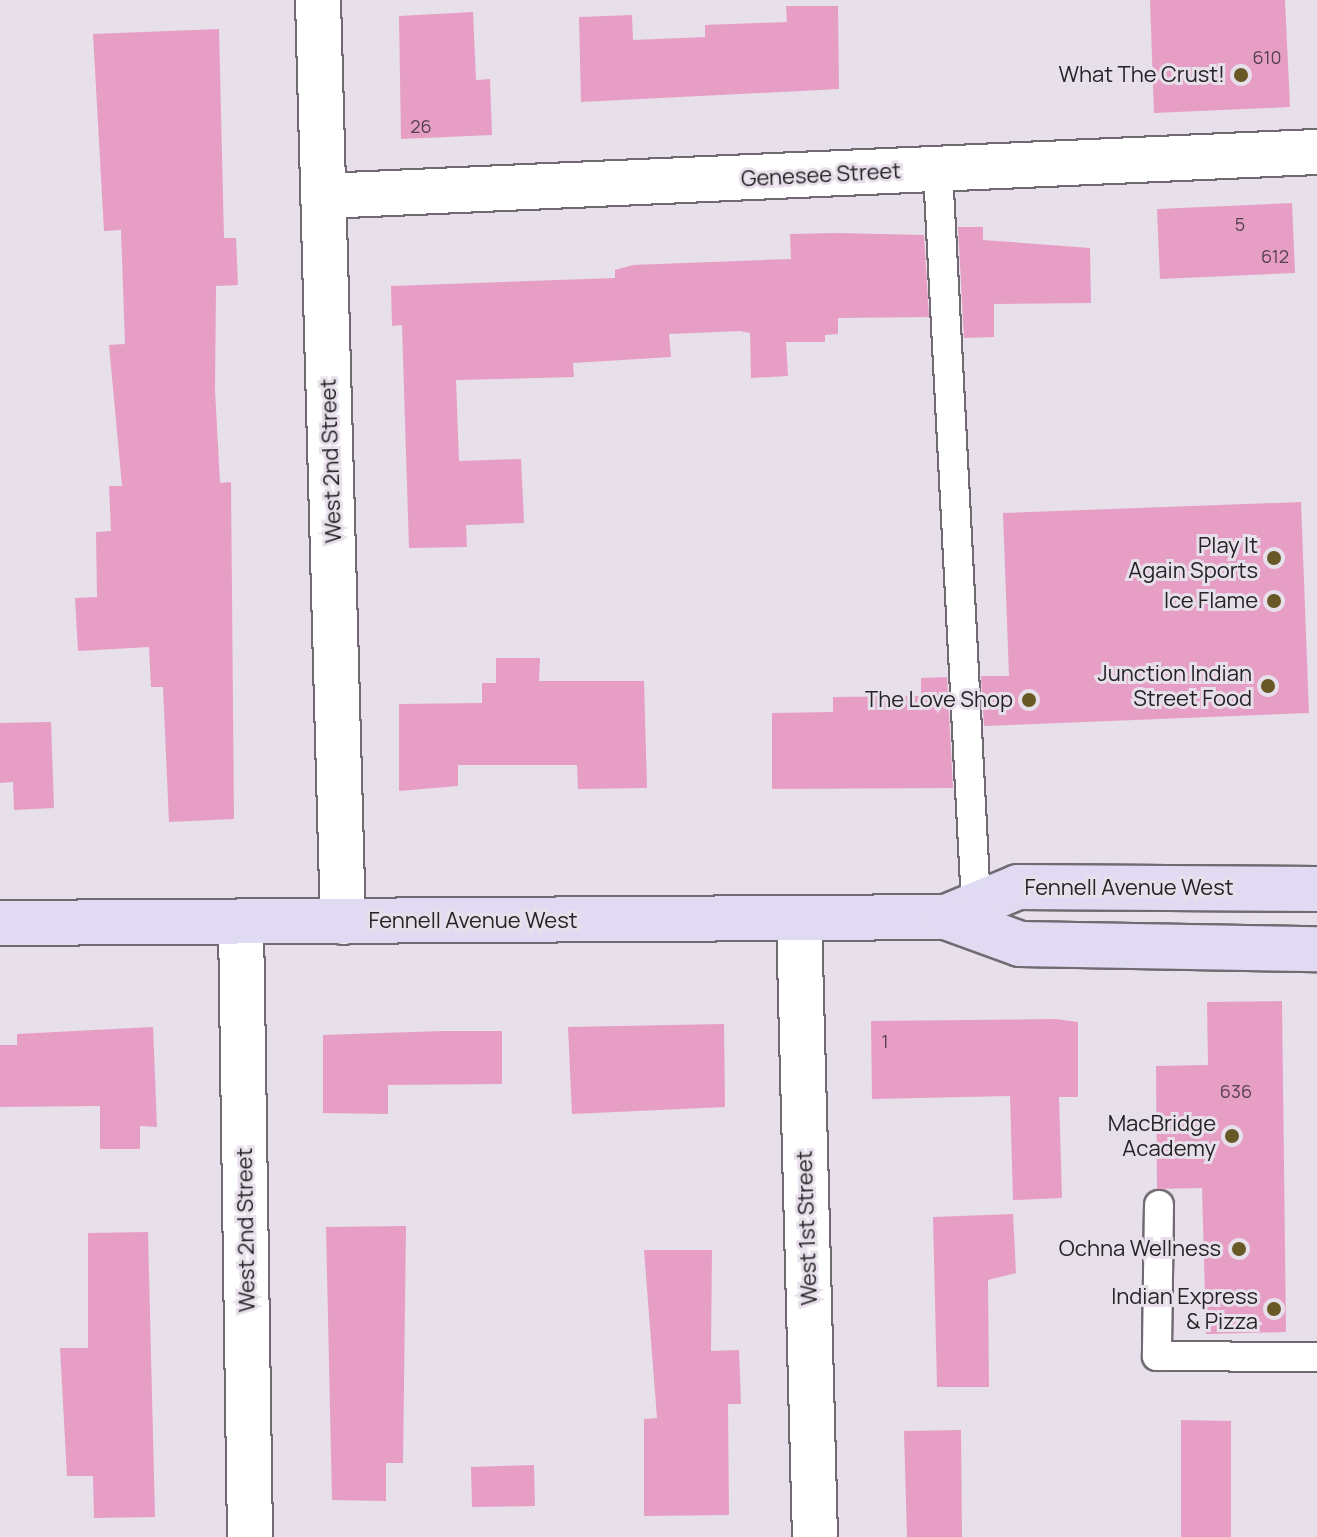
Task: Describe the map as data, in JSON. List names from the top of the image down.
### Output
{
  "streets": {
    "main road": ["Fennell Avenue West"],
    "street": ["Genesee Street", "West 2nd Street", "West 1st Street"]
  },
  "crossings": [
    ["Genesee Street", "West 2nd Street"],
    ["West 2nd Street", "Fennell Avenue West"],
    ["Fennell Avenue West", "West 1st Street"]
  ],
  "places": [
    "What The Crust!",
    "Play It Again Sports",
    "Ice Flame",
    "Junction Indian Street Food",
    "The Love Shop",
    "MacBridge Academy",
    "Ochna Wellness",
    "Indian Express & Pizza"
  ],
  "house_numbers": [
    "610",
    "26",
    "5",
    "612",
    "1",
    "636"
  ]
}
